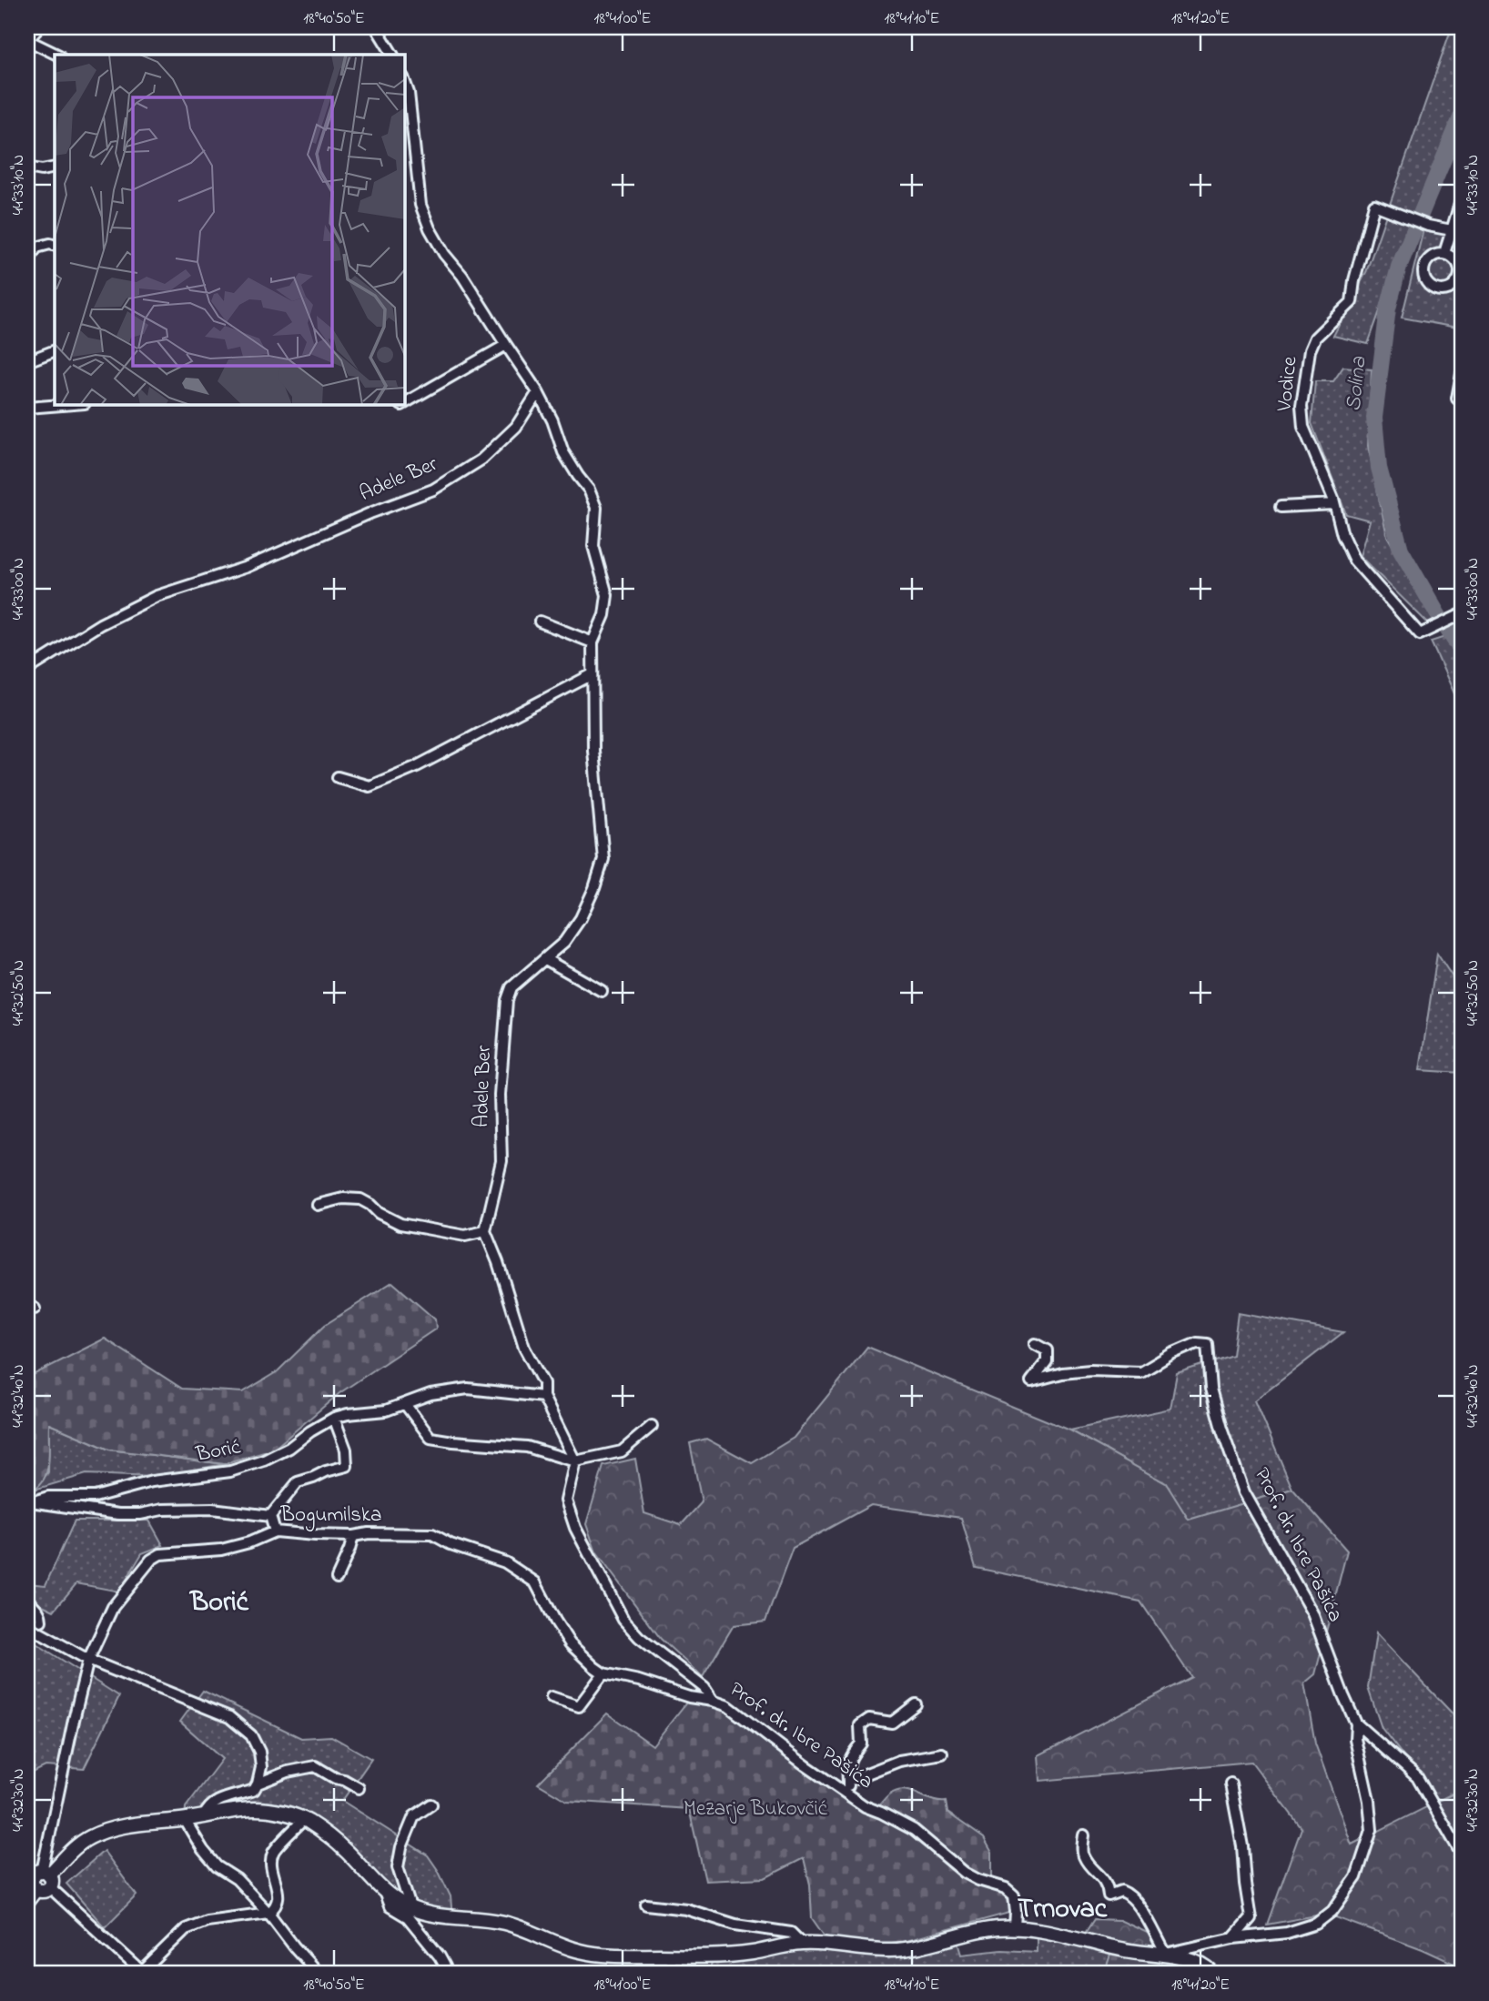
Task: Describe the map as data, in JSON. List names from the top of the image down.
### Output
{
  "streets": {
    "street": [
      "Vodice",
      "Adele Ber",
      "Borić",
      "Bogumilska",
      "Prof. dr. Ibre Pašića"
    ]
  },
  "crossings": [
    ["Bogumilska", "Prof. dr. Ibre Pašića"]
  ],
  "districts": ["Borić", "Trnovac"],
  "water": ["Solina"],
  "parks": ["Mezarje Bukovčić"],
  "coordinates": [
    "18°40'50\"E",
    "18°41'00\"E",
    "18°41'10\"E",
    "18°41'20\"E",
    "44°33'10\"N",
    "44°33'00\"N",
    "44°32'50\"N",
    "44°32'40\"N",
    "44°32'30\"N"
  ]
}
